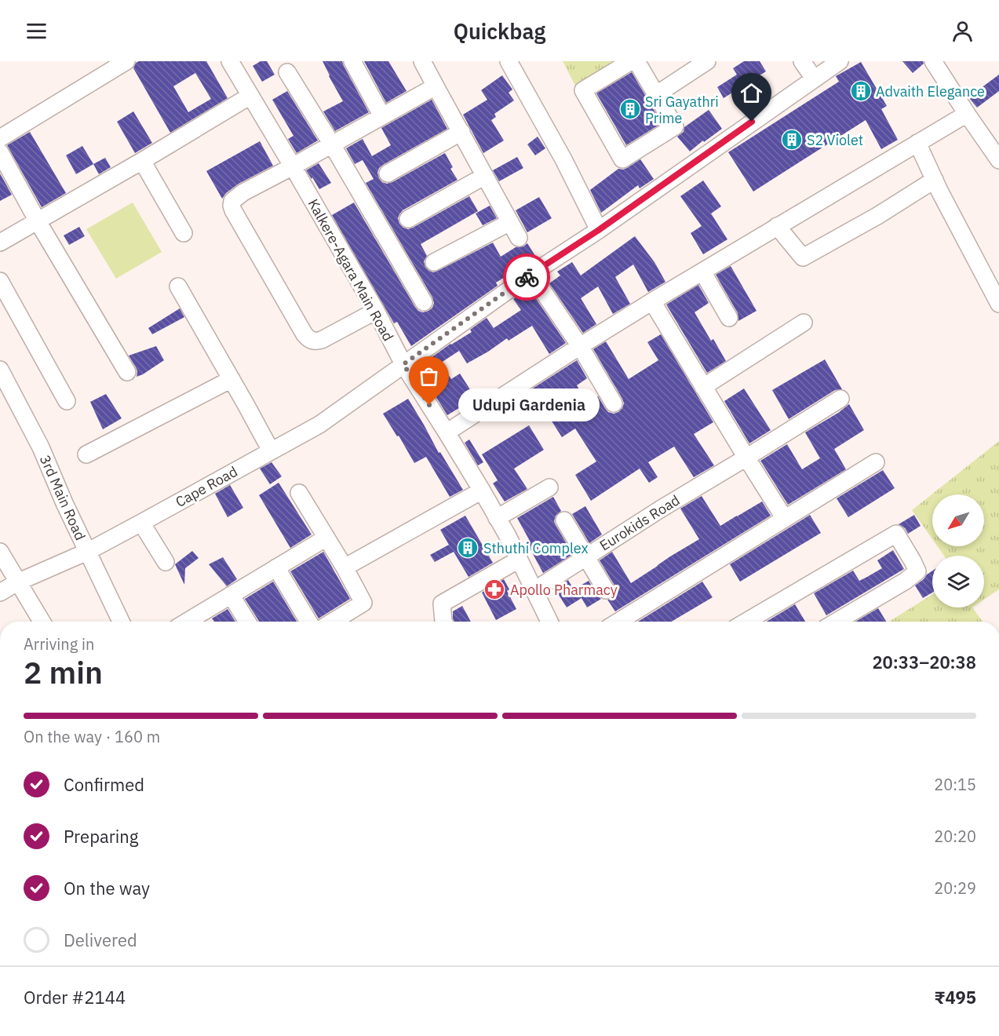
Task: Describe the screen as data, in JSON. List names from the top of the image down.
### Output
{
  "streets": {
    "street": [
      "Kalkere-Agara Main Road",
      "Cape Road",
      "3rd Main Road",
      "Eurokids Road"
    ]
  },
  "crossings": [
    ["Kalkere-Agara Main Road", "Cape Road"],
    ["Kalkere-Agara Main Road", "Eurokids Road"],
    ["Cape Road", "3rd Main Road"]
  ],
  "places": {
    "building": [
      "Advaith Elegance",
      "Sri Gayathri Prime",
      "S2 Violet",
      "Sthuthi Complex"
    ],
    "other": ["Udupi Gardenia"],
    "pharmacy": ["Apollo Pharmacy"]
  },
  "north": "bottom left",
  "page": {
    "header": "Quickbag",
    "bubble": "Udupi Gardenia",
    "heading": ["2 min", "Arriving in", "20:33–20:38"],
    "panel": ["Order #2144", "₹495"],
    "bar": "On the way · 160 m",
    "list": [
      ["Confirmed", "20:15"],
      ["Preparing", "20:20"],
      ["On the way", "20:29"],
      "Delivered"
    ]
  }
}
